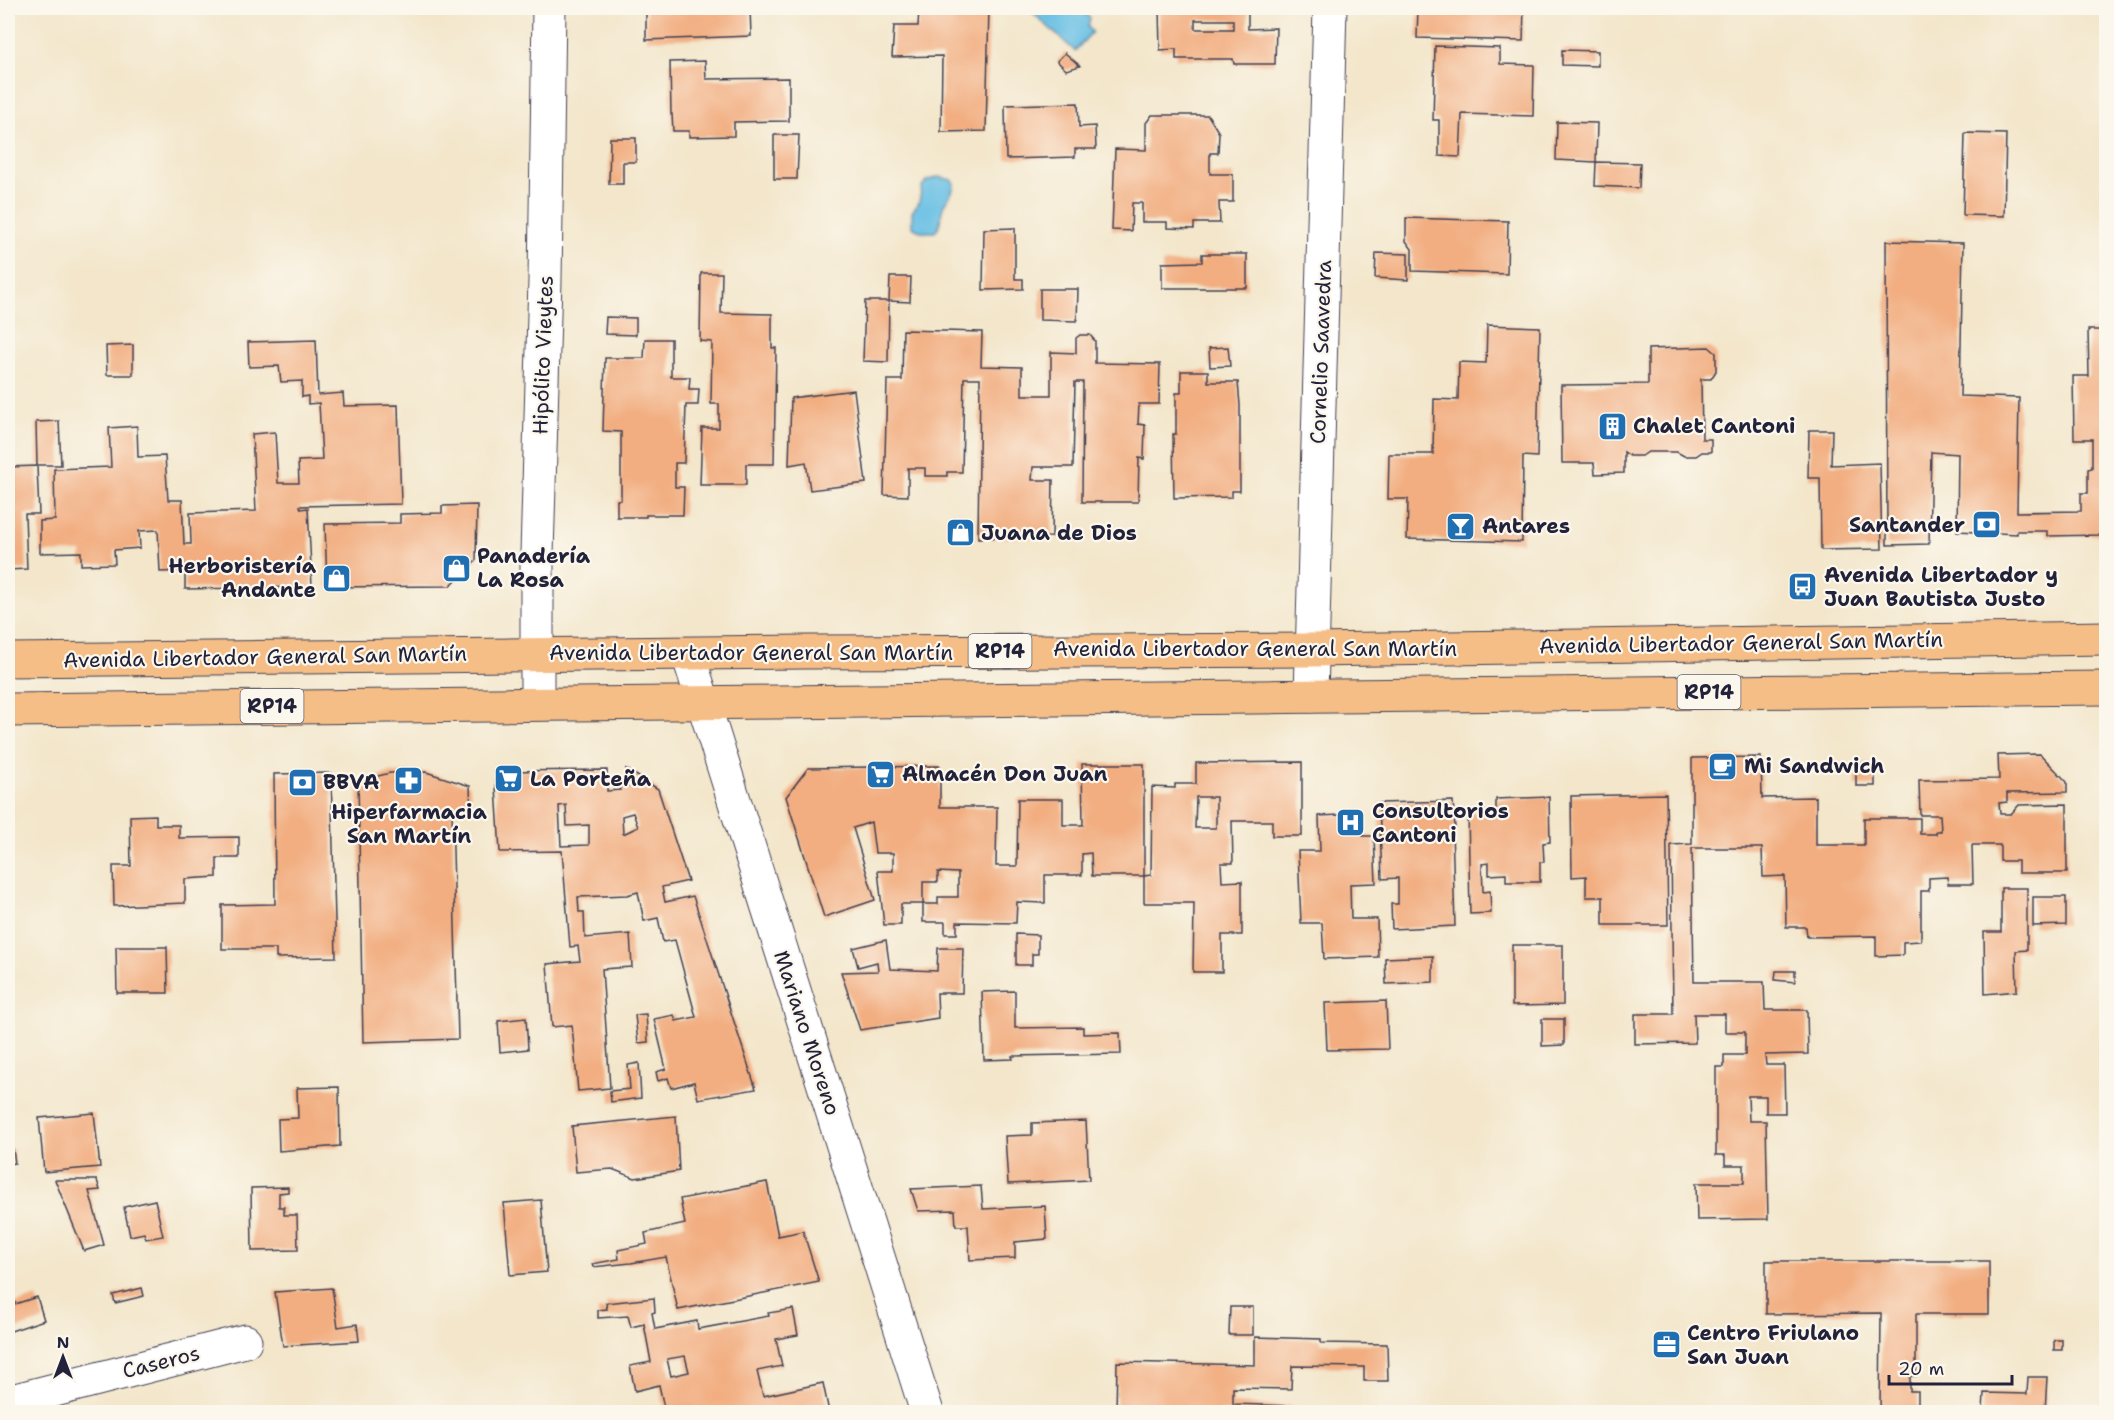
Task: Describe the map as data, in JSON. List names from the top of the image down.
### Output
{
  "streets": {
    "main road": ["Avenida Libertador General San Martín", "RP14"],
    "street": [
      "Cornelio Saavedra",
      "Hipólito Vieytes",
      "Mariano Moreno",
      "Caseros"
    ]
  },
  "crossings": [
    ["Cornelio Saavedra", "Avenida Libertador General San Martín"],
    ["Cornelio Saavedra", "RP14"],
    ["Hipólito Vieytes", "Avenida Libertador General San Martín"],
    ["Hipólito Vieytes", "RP14"],
    ["Avenida Libertador General San Martín", "Mariano Moreno"],
    ["RP14", "Mariano Moreno"]
  ],
  "places": {
    "building": ["Chalet Cantoni"],
    "bank": ["Santander", "BBVA"],
    "bar": ["Antares"],
    "shop": ["Juana de Dios", "Panadería La Rosa", "Herboristería Andante"],
    "bus stop": ["Avenida Libertador y Juan Bautista Justo"],
    "cafe": ["Mi Sandwich"],
    "supermarket": ["Almacén Don Juan", "La Porteña"],
    "pharmacy": ["Hiperfarmacia San Martín"],
    "hospital": ["Consultorios Cantoni"],
    "office": ["Centro Friulano San Juan"]
  },
  "scale_bar": "20 m",
  "north": "top"
}
